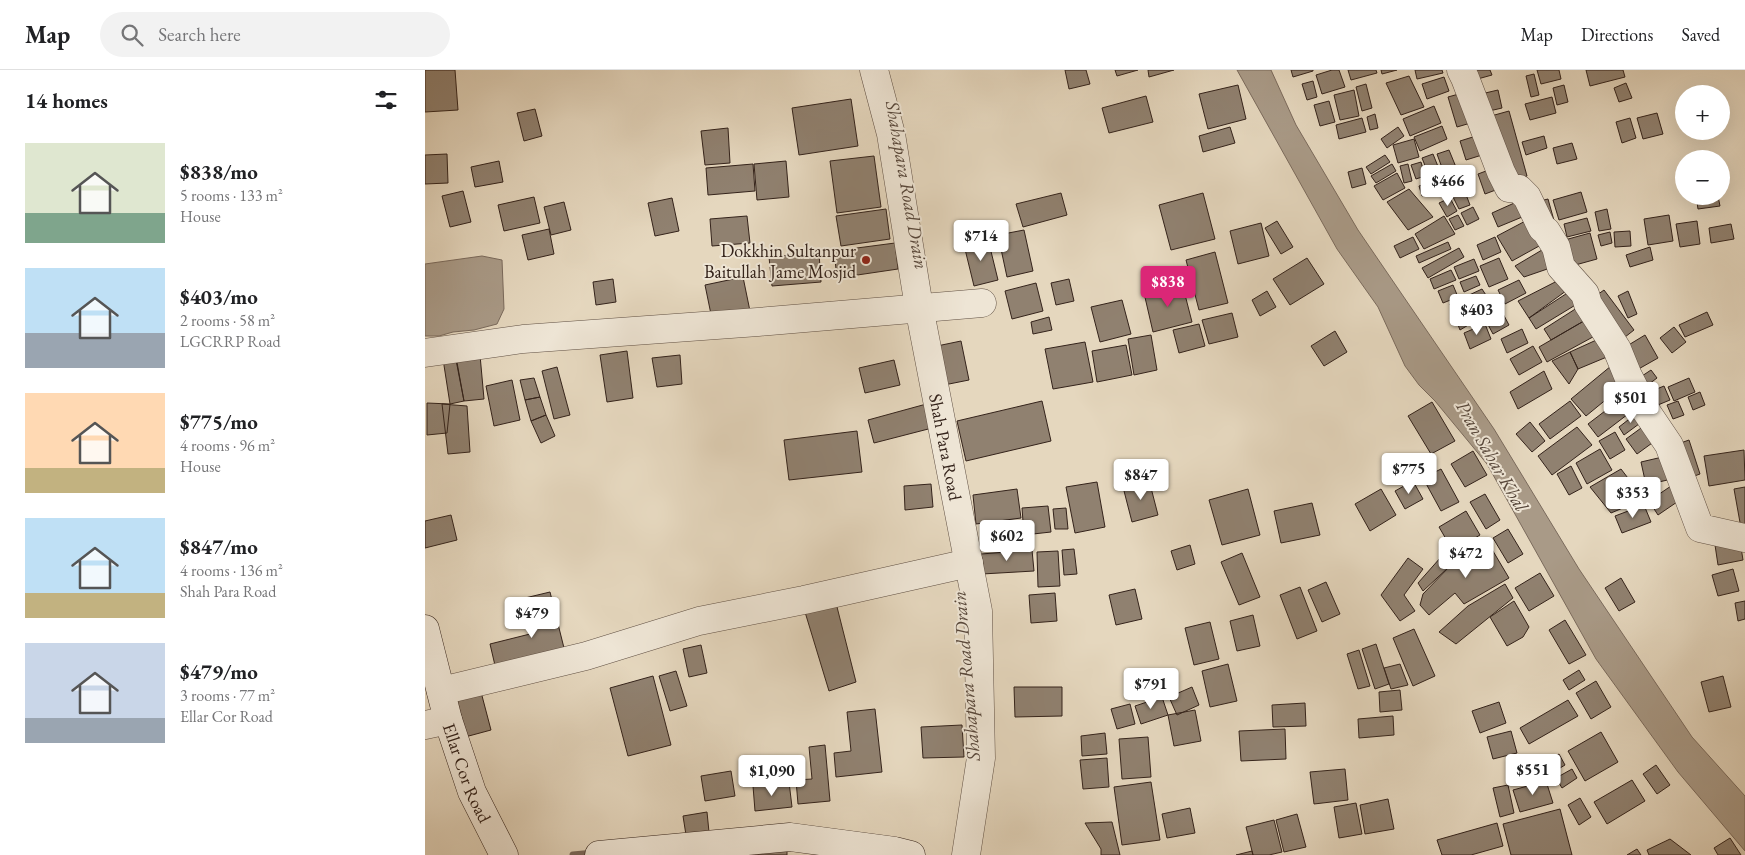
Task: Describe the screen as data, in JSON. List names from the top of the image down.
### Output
{
  "streets": {
    "street": ["Shah Para Road", "Ellar Cor Road"]
  },
  "water": ["Shahapara Road Drain", "Pran Sahar Khal"],
  "places": ["Dokkhin Sultanpur Baitullah Jame Mosjid"],
  "page": {
    "header": "Map",
    "search": "Search here",
    "nav": ["Map", "Directions", "Saved"],
    "heading": "14 homes",
    "map_buttons": ["+", "−"],
    "list": [
      {
        "name": "$838/mo",
        "note": "5 rooms · 133 m² · House"
      },
      {
        "name": "$403/mo",
        "note": "2 rooms · 58 m² · LGCRRP Road"
      },
      {
        "name": "$775/mo",
        "note": "4 rooms · 96 m² · House"
      },
      {
        "name": "$847/mo",
        "note": "4 rooms · 136 m² · Shah Para Road"
      },
      {
        "name": "$479/mo",
        "note": "3 rooms · 77 m² · Ellar Cor Road"
      }
    ],
    "price": [
      "$466",
      "$714",
      "$838",
      "$403",
      "$501",
      "$775",
      "$847",
      "$353",
      "$602",
      "$472",
      "$479",
      "$791",
      "$551",
      "$1,090"
    ]
  }
}
